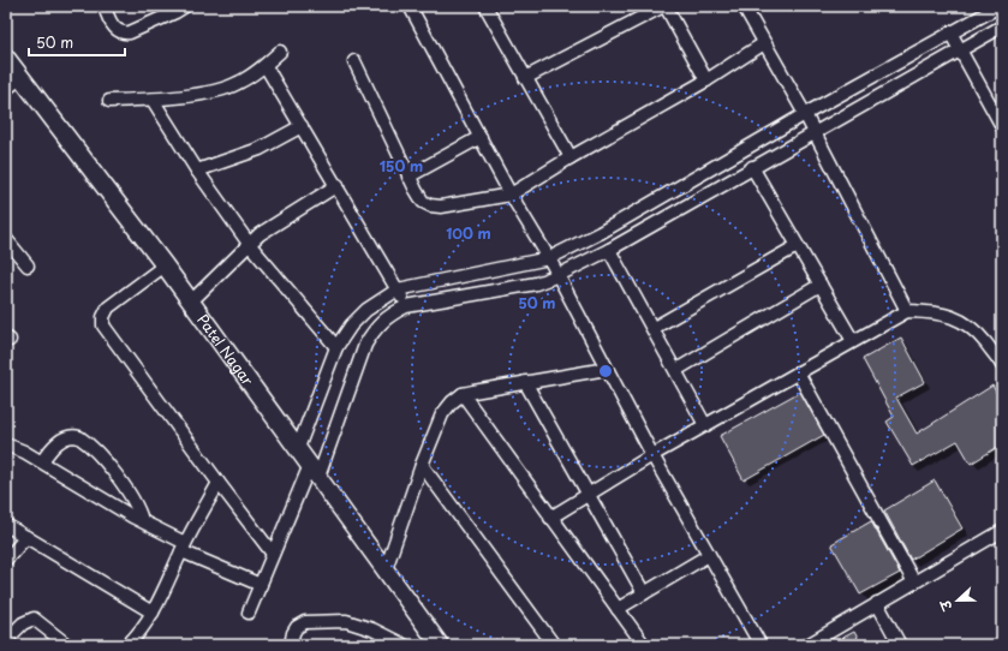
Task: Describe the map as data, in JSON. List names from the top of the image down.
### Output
{
  "streets": {
    "street": ["Patel Nagar"]
  },
  "scale_bar": "50 m",
  "north": "left",
  "rings": ["150 m", "100 m", "50 m"]
}
